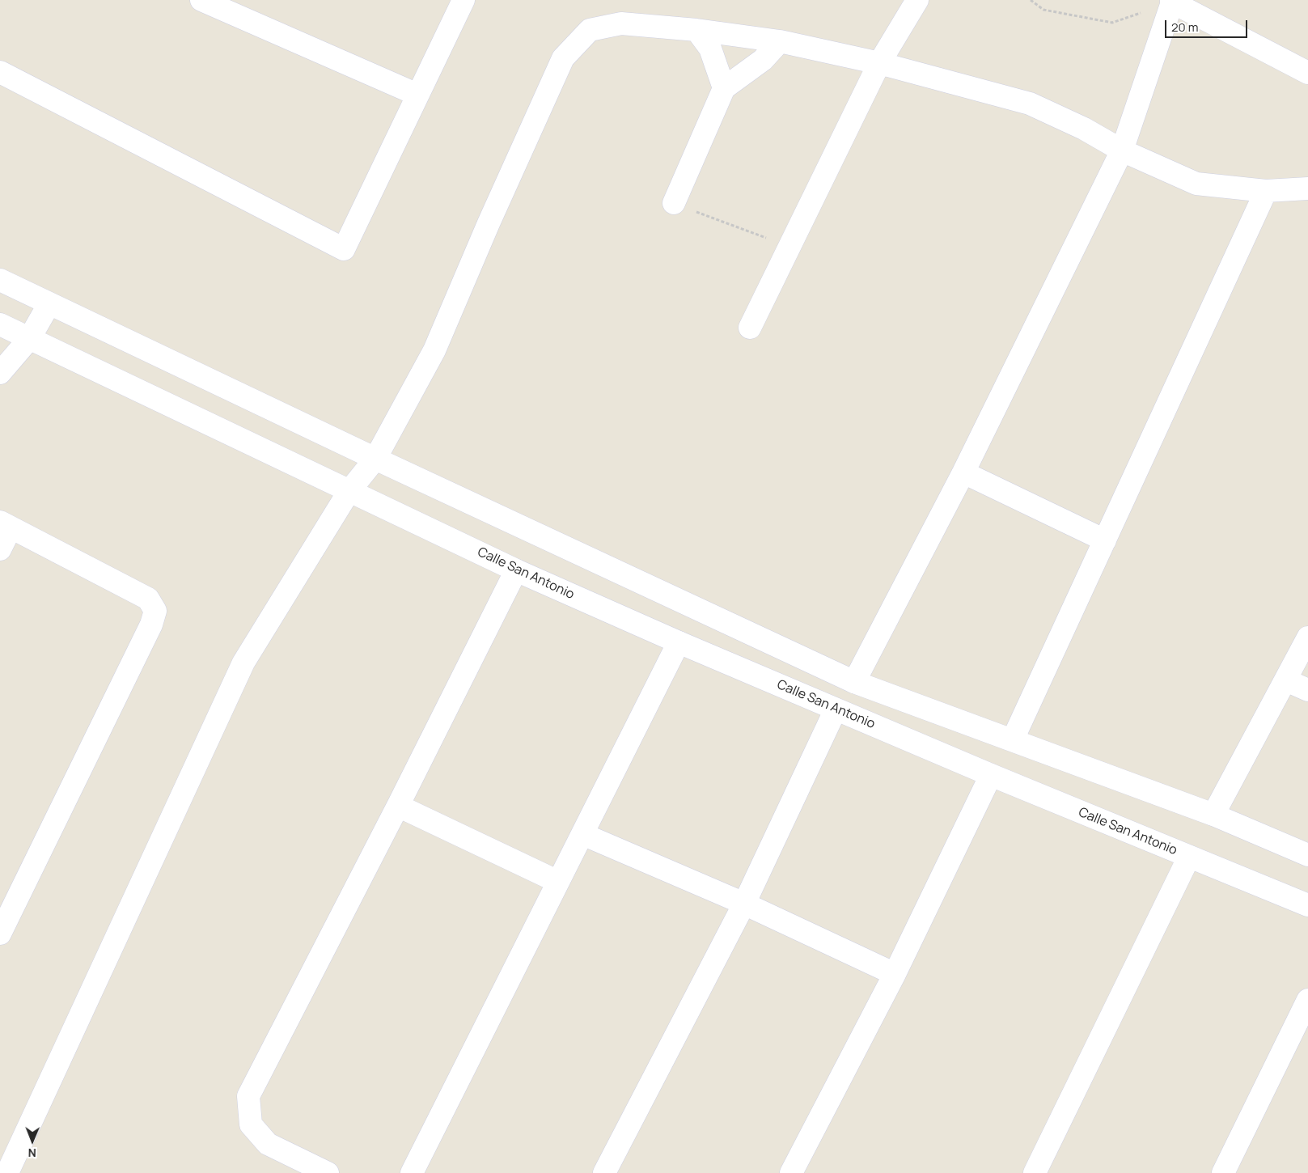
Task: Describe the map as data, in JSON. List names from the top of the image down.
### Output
{
  "streets": {
    "street": ["Calle San Antonio"]
  },
  "scale_bar": "20 m",
  "north": "bottom"
}
